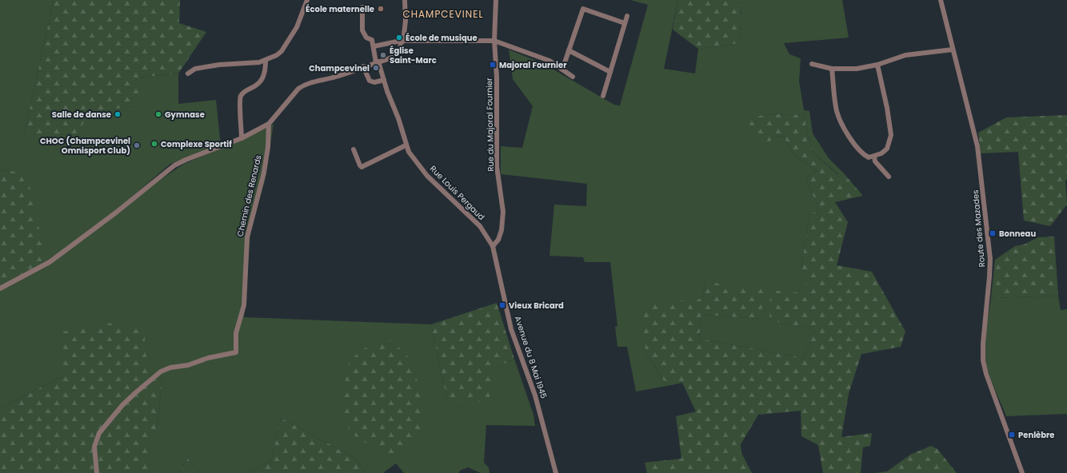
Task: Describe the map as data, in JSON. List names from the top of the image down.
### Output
{
  "streets": {
    "street": [
      "Rue du Majoral Fournier",
      "Rue Louis Pergaud",
      "Chemin des Renards",
      "Route des Mazades",
      "Avenue du 8 Mai 1945"
    ]
  },
  "crossings": [
    ["Rue du Majoral Fournier", "Rue Louis Pergaud"],
    ["Rue du Majoral Fournier", "Avenue du 8 Mai 1945"],
    ["Rue Louis Pergaud", "Avenue du 8 Mai 1945"]
  ],
  "districts": ["CHAMPCEVINEL"],
  "places": {
    "other": [
      "École maternelle",
      "École de musique",
      "Église Saint-Marc",
      "Champcevinel",
      "Salle de danse",
      "Gymnase",
      "Complexe Sportif",
      "CHOC (Champcevinel Omnisport Club)"
    ],
    "transit": [
      "Majoral Fournier",
      "Bonneau",
      "Vieux Bricard",
      "Penlèbre"
    ]
  }
}
